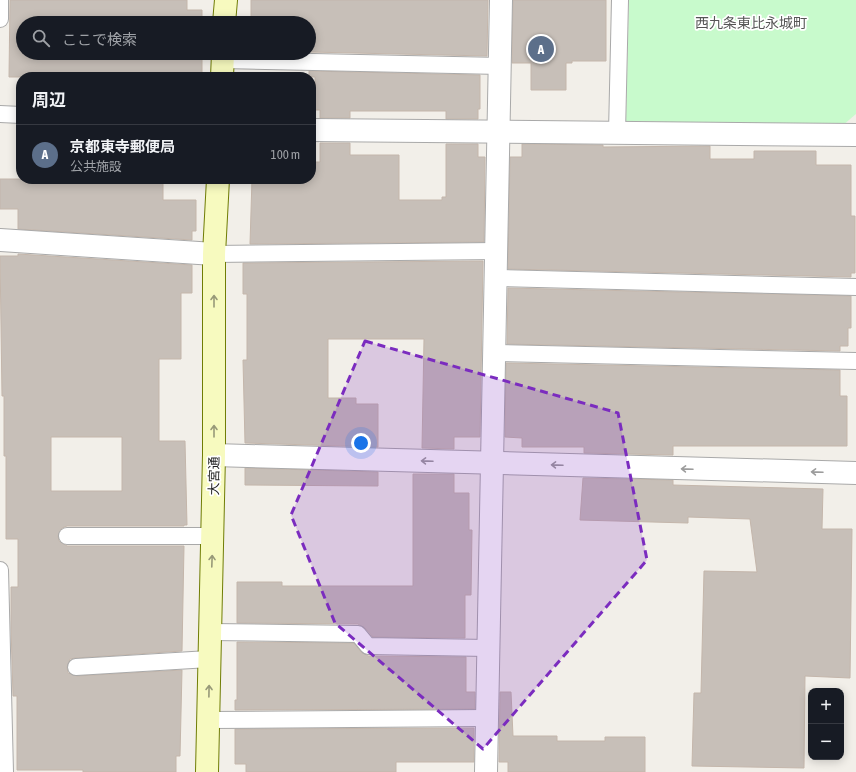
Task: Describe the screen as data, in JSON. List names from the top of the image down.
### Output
{
  "streets": {
    "street": ["大宮通"]
  },
  "one_way": ["大宮通"],
  "districts": ["西九条東比永城町"],
  "page": {
    "search": "ここで検索",
    "pins": "A",
    "heading": "周辺",
    "list": [
      {
        "mark": "A",
        "name": "京都東寺郵便局",
        "note": "公共施設",
        "value": "100 m"
      }
    ],
    "map_buttons": ["+", "−"]
  }
}
